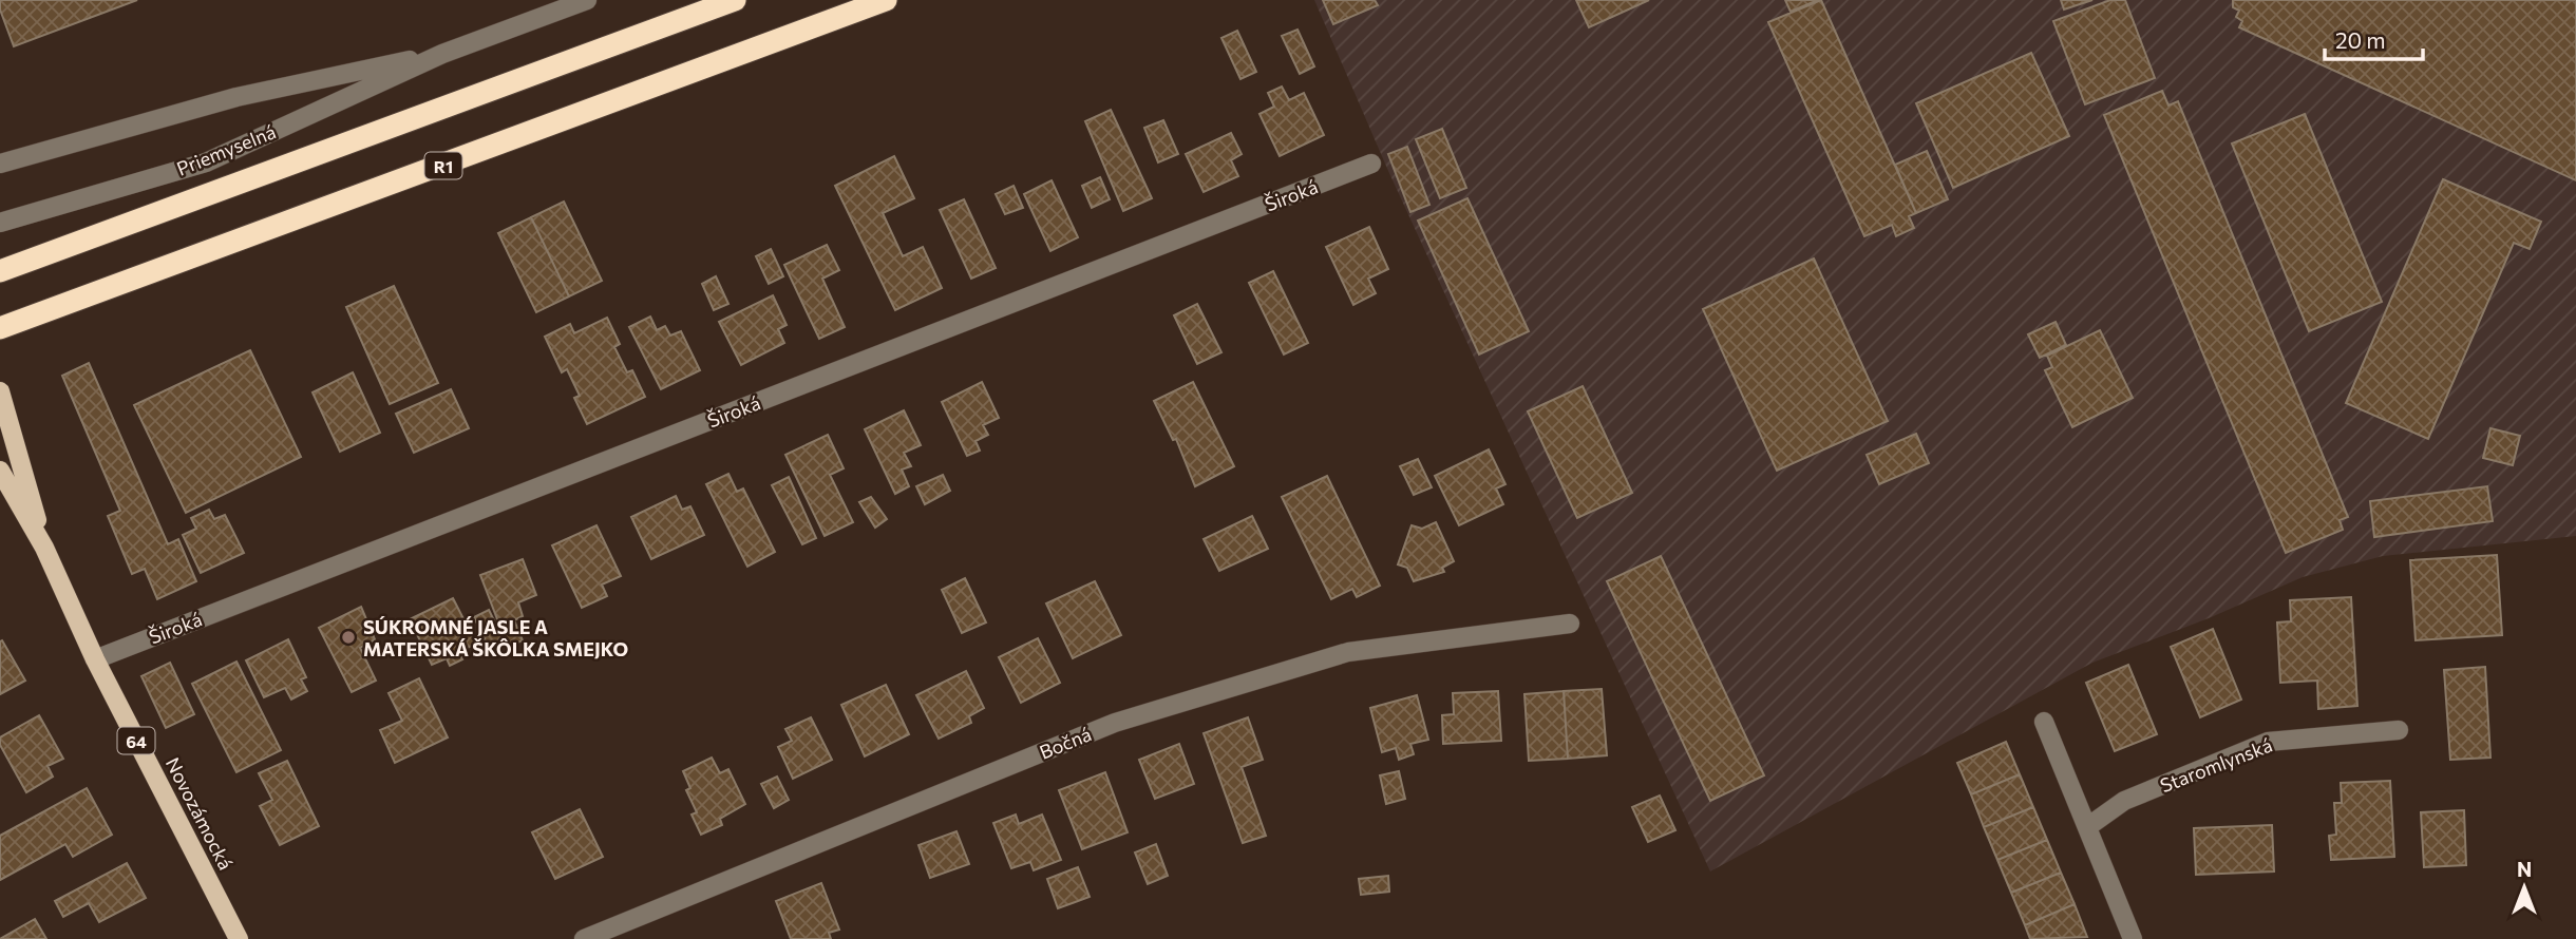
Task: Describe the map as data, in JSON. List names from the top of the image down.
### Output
{
  "streets": {
    "highway": ["R1"],
    "main road": ["64", "Novozámocká"],
    "street": [
      "Priemyselná",
      "Široká",
      "Bočná",
      "Staromlynská"
    ]
  },
  "crossings": [
    ["Široká", "Novozámocká"]
  ],
  "places": ["SÚKROMNÉ JASLE A MATERSKÁ ŠKÔLKA SMEJKO"],
  "scale_bar": "20 m",
  "north": "top"
}
